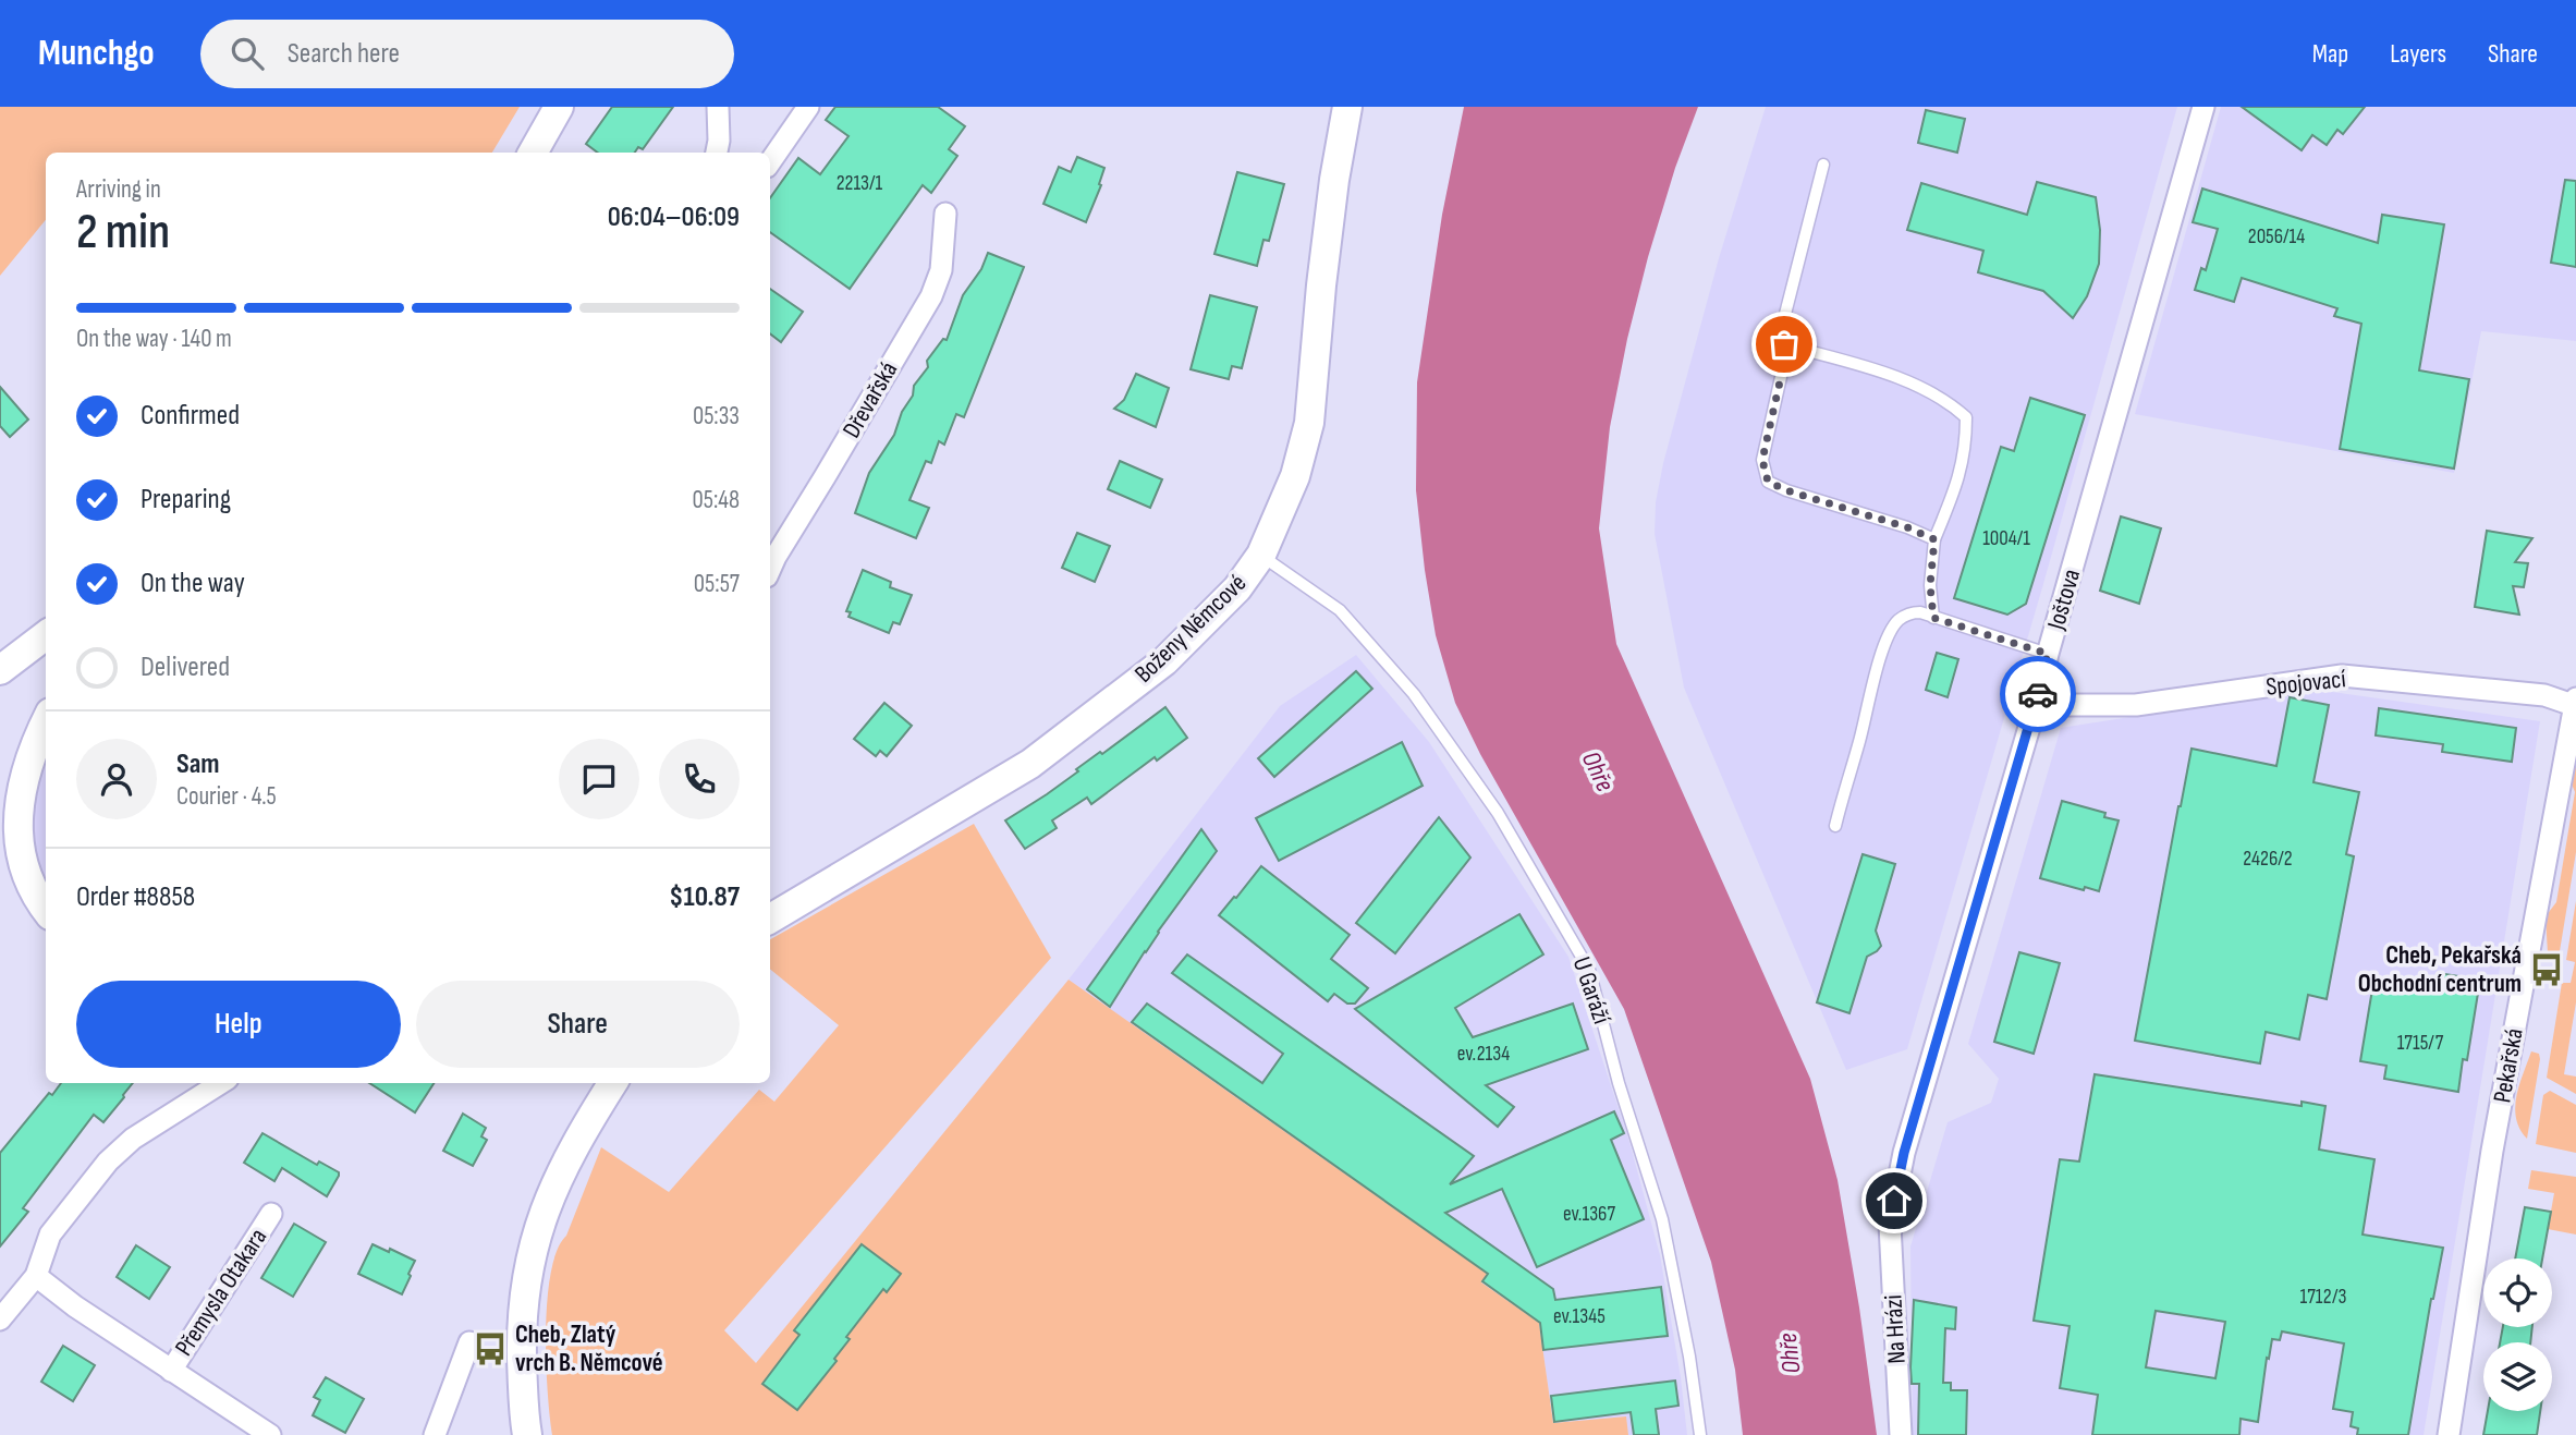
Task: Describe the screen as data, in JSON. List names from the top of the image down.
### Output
{
  "streets": {
    "street": [
      "Dřevařská",
      "Joštova",
      "Boženy Němcové",
      "Spojovací",
      "Pekařská",
      "Přemysla Otakara",
      "Na Hrázi"
    ],
    "lane": ["U Garáží"]
  },
  "crossings": [
    ["Joštova", "Spojovací"],
    ["Joštova", "Na Hrázi"],
    ["Boženy Němcové", "U Garáží"],
    ["Spojovací", "Pekařská"]
  ],
  "water": ["Ohře"],
  "places": {
    "bus stop": ["Cheb, Pekařská Obchodní centrum", "Cheb, Zlatý vrch B. Němcové"]
  },
  "house_numbers": [
    "2213/1",
    "2056/14",
    "1004/1",
    "2426/2",
    "1715/7",
    "ev.2134",
    "ev.1367",
    "1712/3",
    "ev.1345"
  ],
  "page": {
    "header": "Munchgo",
    "search": "Search here",
    "nav": ["Map", "Layers", "Share"],
    "heading": ["2 min", "Arriving in", "06:04–06:09"],
    "panel": [
      "Sam",
      "Courier · 4.5",
      "Order #8858",
      "$10.87"
    ],
    "bar": "On the way · 140 m",
    "list": [
      ["Confirmed", "05:33"],
      ["Preparing", "05:48"],
      ["On the way", "05:57"],
      "Delivered"
    ],
    "buttons": ["Help", "Share"]
  }
}
